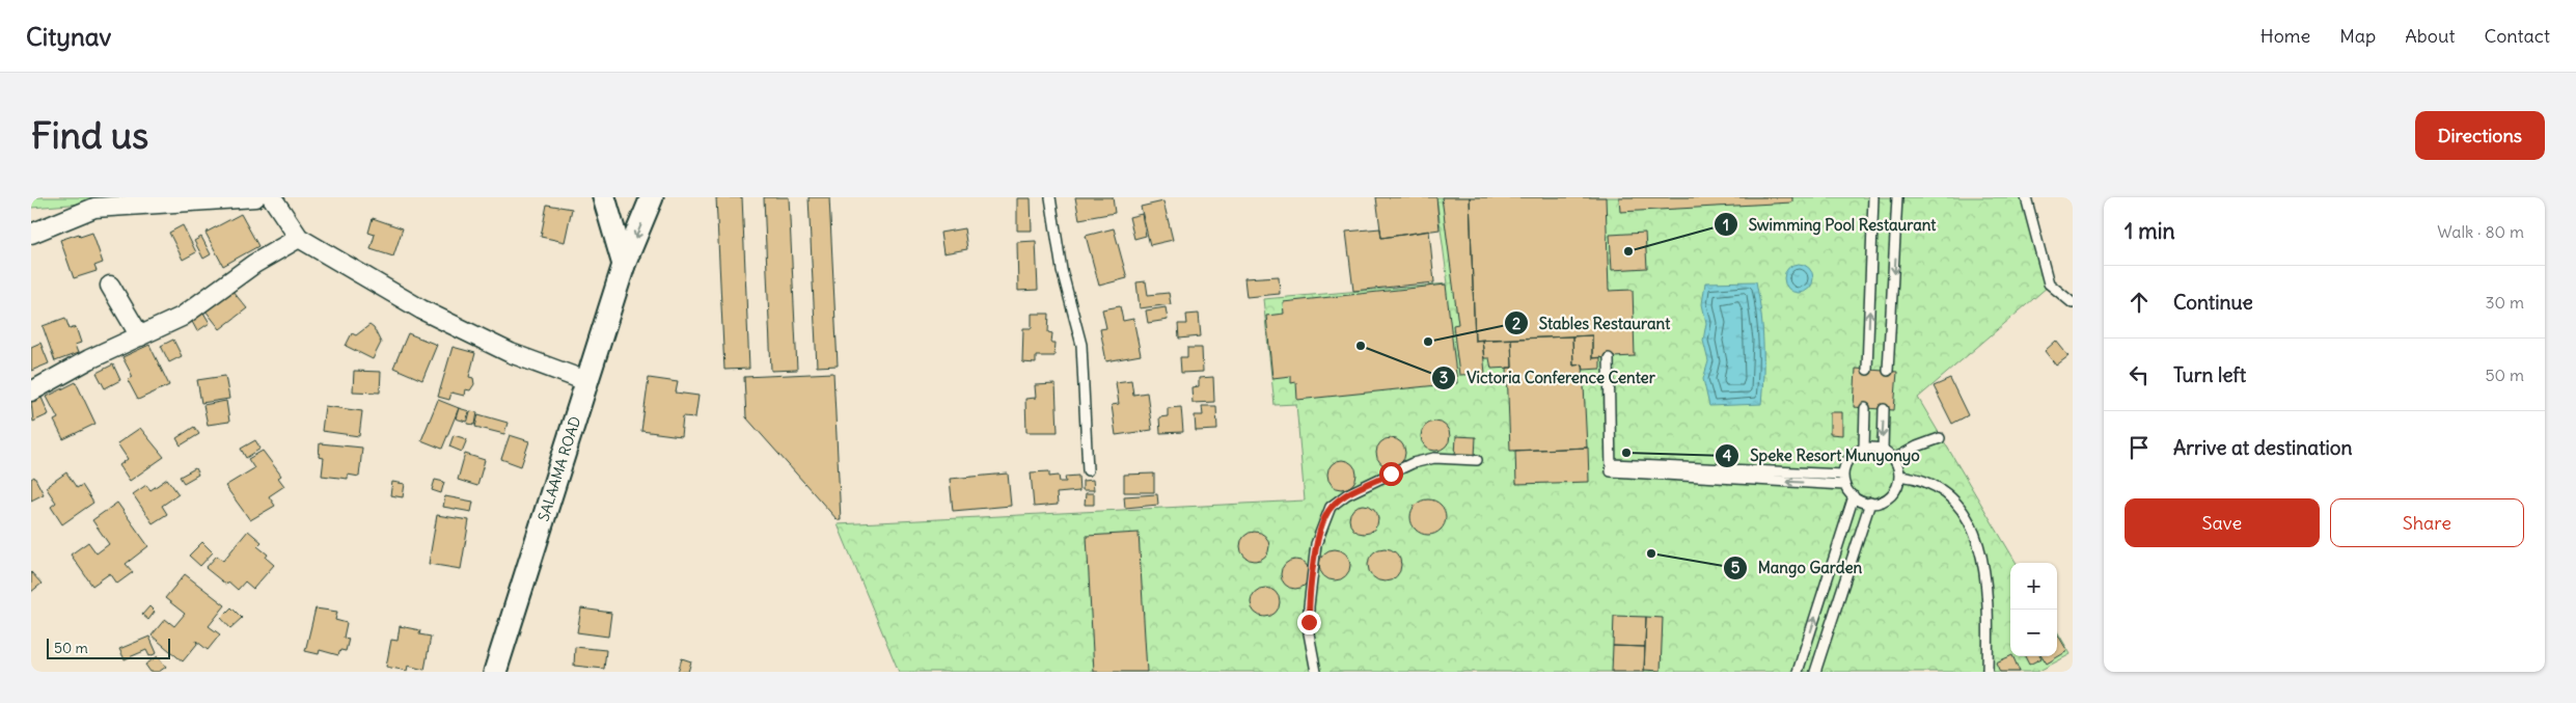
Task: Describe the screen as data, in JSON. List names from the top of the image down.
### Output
{
  "streets": {
    "street": ["SALAAMA ROAD"]
  },
  "places": [
    "Swimming Pool Restaurant",
    "Stables Restaurant",
    "Victoria Conference Center",
    "Speke Resort Munyonyo",
    "Mango Garden"
  ],
  "scale_bar": "50 m",
  "page": {
    "header": "Citynav",
    "nav": [
      "Home",
      "Map",
      "About",
      "Contact"
    ],
    "buttons": [
      "Directions",
      ["Save", "Share"]
    ],
    "title": "Find us",
    "heading": ["1 min", "Walk · 80 m"],
    "list": [
      ["Continue", "30 m"],
      ["Turn left", "50 m"],
      "Arrive at destination"
    ],
    "map_buttons": ["+", "−"],
    "scale": "50 m"
  }
}
